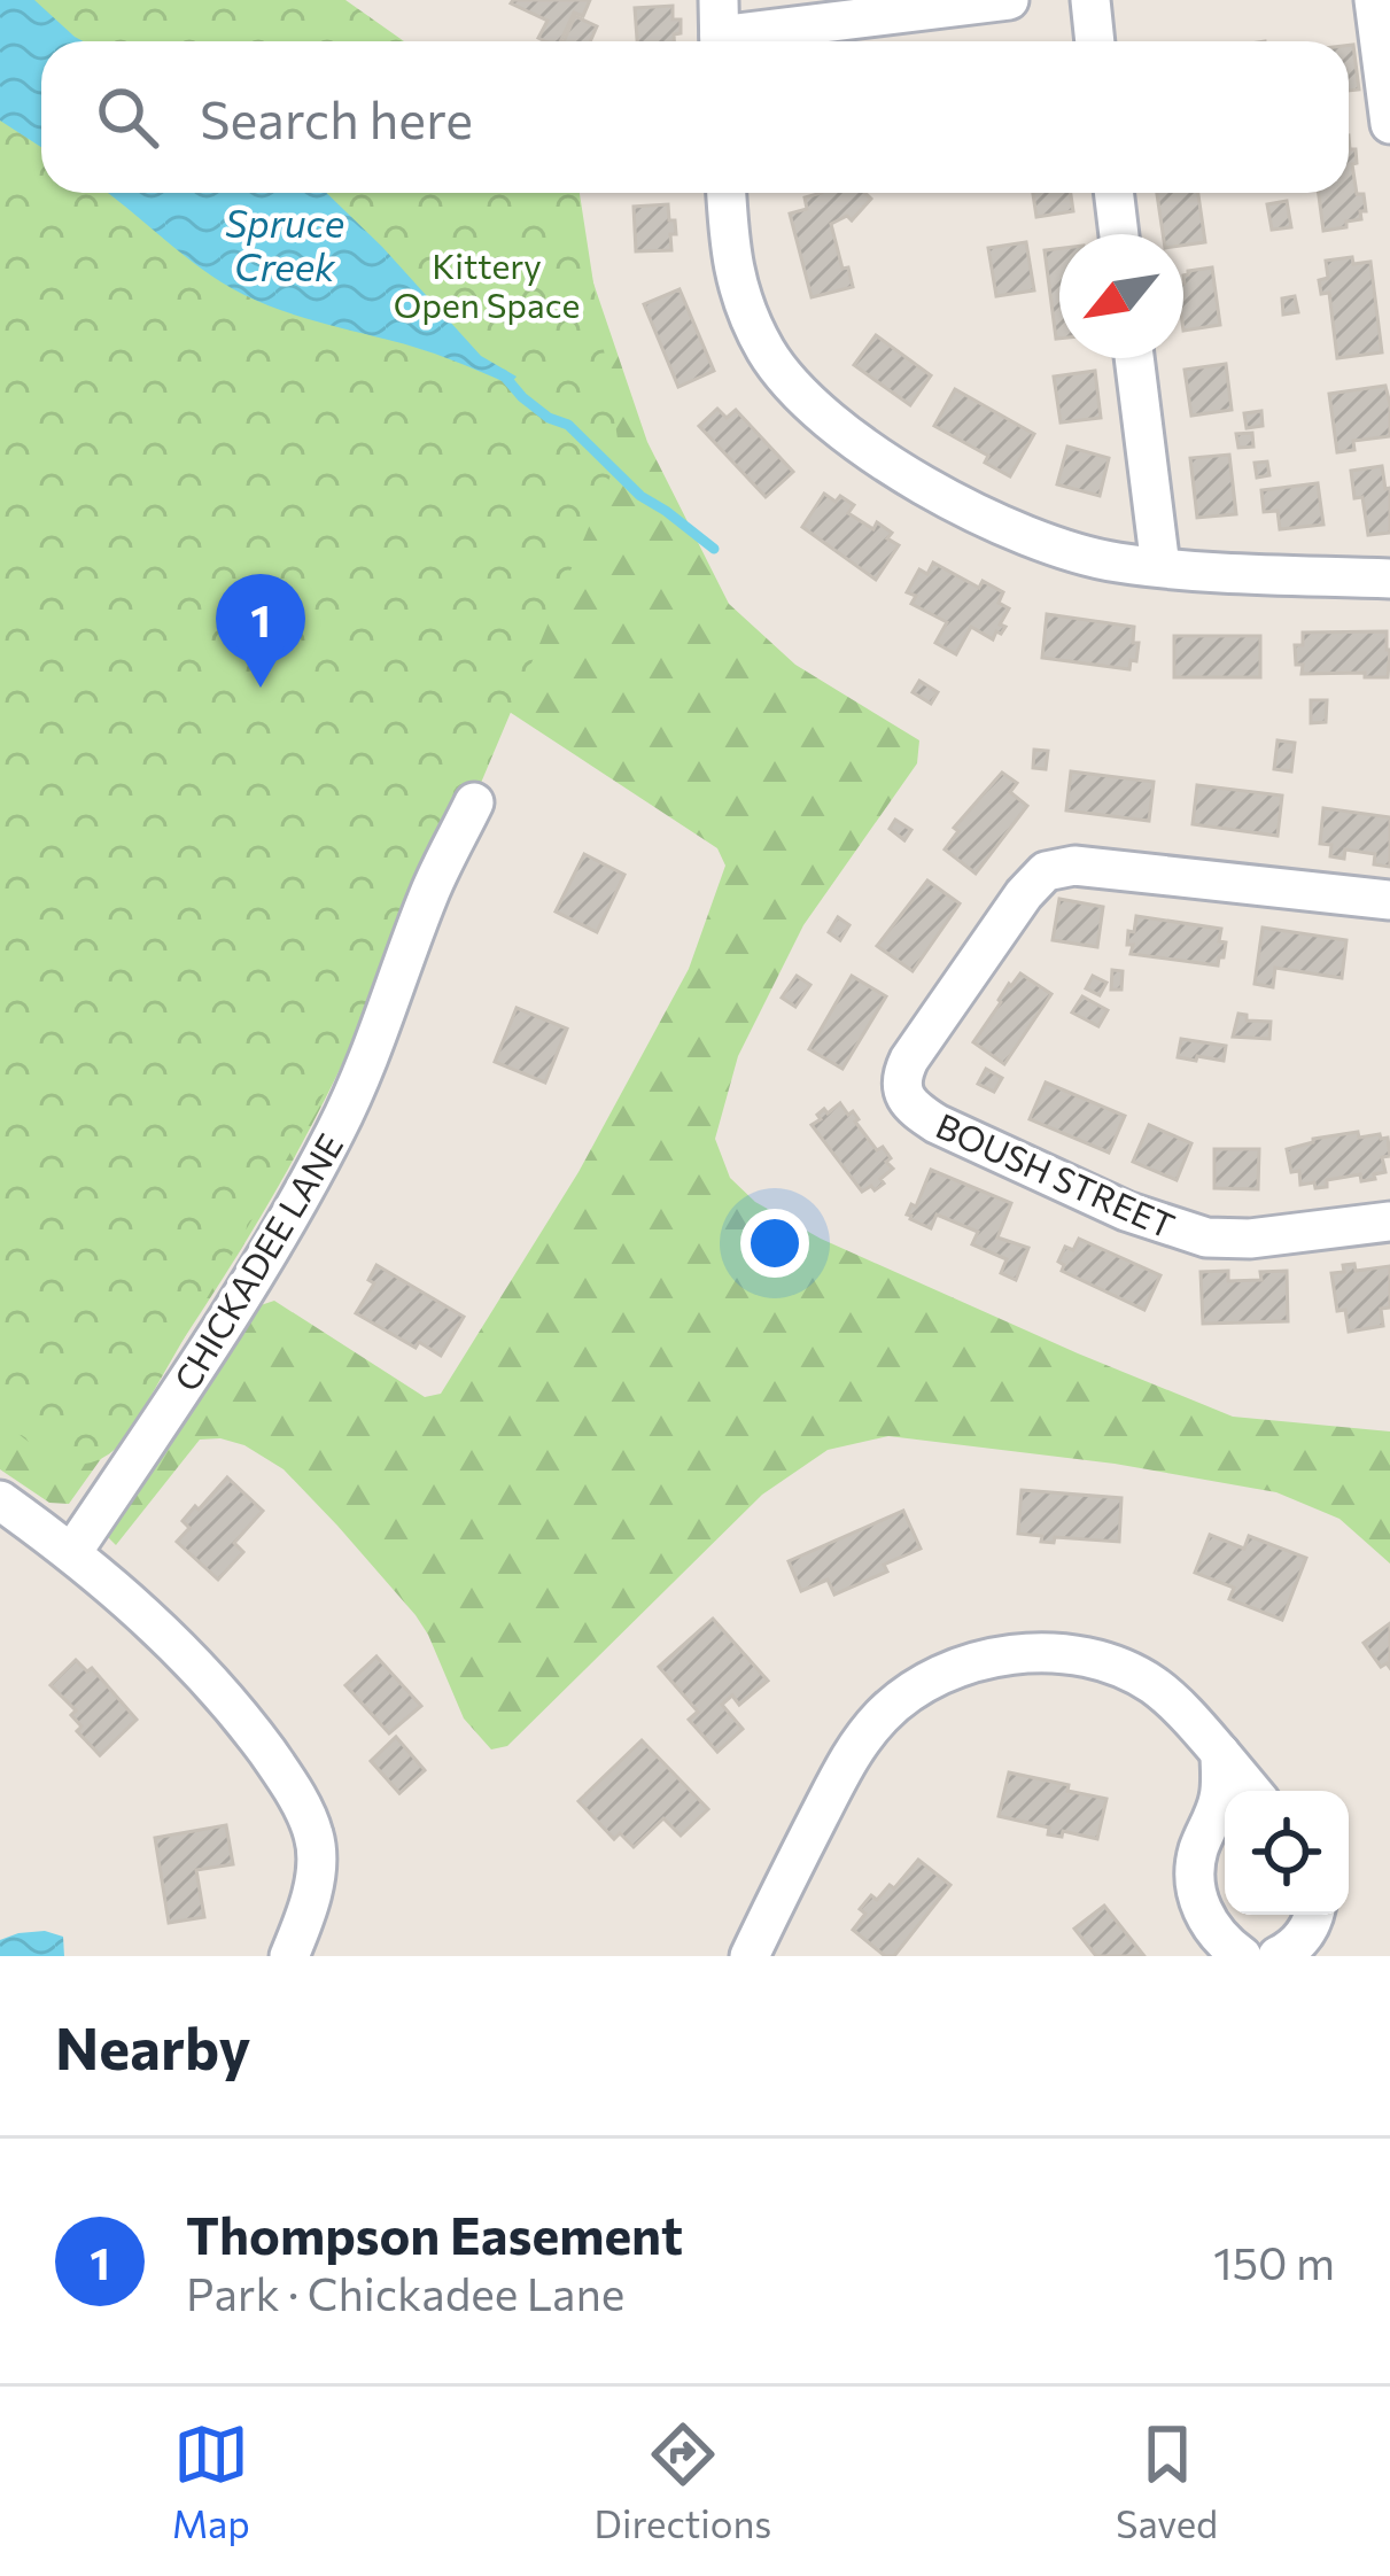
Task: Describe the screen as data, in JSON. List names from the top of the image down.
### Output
{
  "streets": {
    "street": ["BOUSH STREET", "CHICKADEE LANE"]
  },
  "water": ["Spruce Creek"],
  "parks": ["Kittery Open Space"],
  "north": "bottom left",
  "page": {
    "search": "Search here",
    "pins": "1",
    "heading": "Nearby",
    "list": [
      {
        "mark": "1",
        "name": "Thompson Easement",
        "note": "Park · Chickadee Lane",
        "value": "150 m"
      }
    ],
    "nav": ["Map", "Directions", "Saved"]
  }
}
